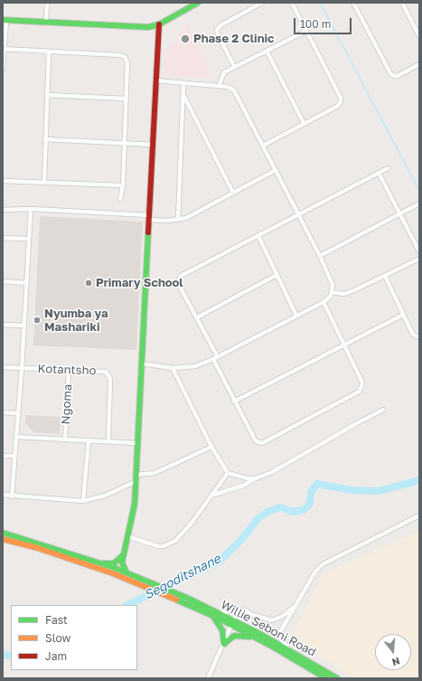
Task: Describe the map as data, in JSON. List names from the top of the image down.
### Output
{
  "streets": {
    "street": ["Kotantsho", "Ngoma", "Willie Seboni Road"]
  },
  "crossings": [
    ["Kotantsho", "Ngoma"]
  ],
  "water": ["Segoditshane"],
  "places": ["Phase 2 Clinic", "Primary School", "Nyumba ya Mashariki"],
  "legend": ["Fast", "Slow", "Jam"],
  "scale_bar": "100 m",
  "north": "bottom"
}
